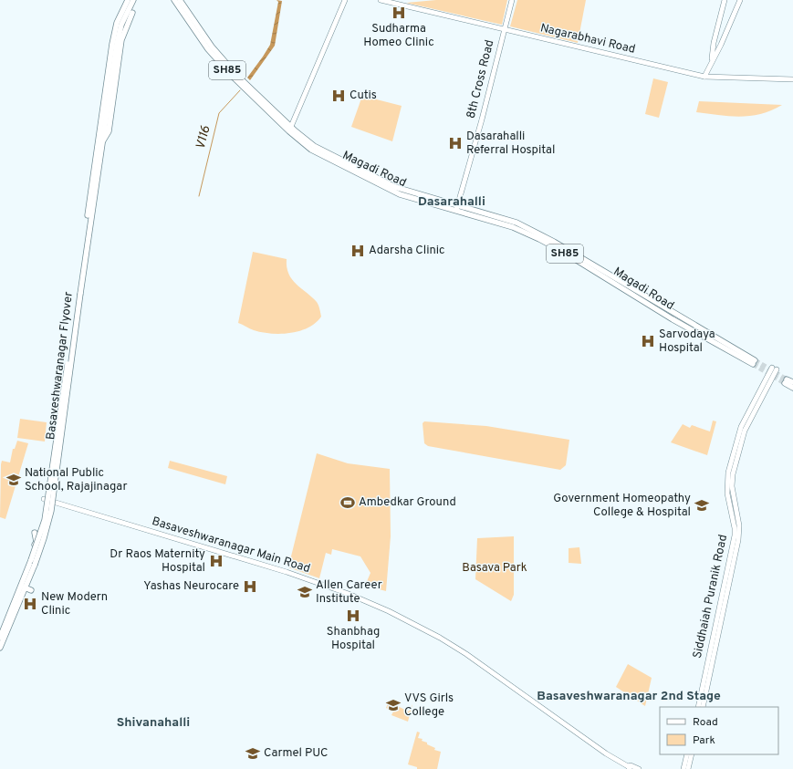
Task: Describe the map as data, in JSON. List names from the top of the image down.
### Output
{
  "streets": {
    "main road": [
      "Nagarabhavi Road",
      "SH85",
      "8th Cross Road",
      "Magadi Road",
      "Basaveshwaranagar Flyover",
      "Basaveshwaranagar Main Road",
      "Siddhaiah Puranik Road"
    ]
  },
  "crossings": [
    ["Nagarabhavi Road", "8th Cross Road"],
    ["8th Cross Road", "Magadi Road"]
  ],
  "districts": ["Dasarahalli", "Basaveshwaranagar 2nd Stage", "Shivanahalli"],
  "water": ["V116"],
  "parks": ["Basava Park"],
  "places": {
    "hospital": [
      "Sudharma Homeo Clinic",
      "Cutis",
      "Dasarahalli Referral Hospital",
      "Adarsha Clinic",
      "Sarvodaya Hospital",
      "Dr Raos Maternity Hospital",
      "Yashas Neurocare",
      "New Modern Clinic",
      "Shanbhag Hospital"
    ],
    "school or university": [
      "National Public School, Rajajinagar",
      "Government Homeopathy College & Hospital",
      "Allen Career Institute",
      "VVS Girls College",
      "Carmel PUC"
    ],
    "sports": ["Ambedkar Ground"]
  },
  "legend": ["Road", "Park"]
}
